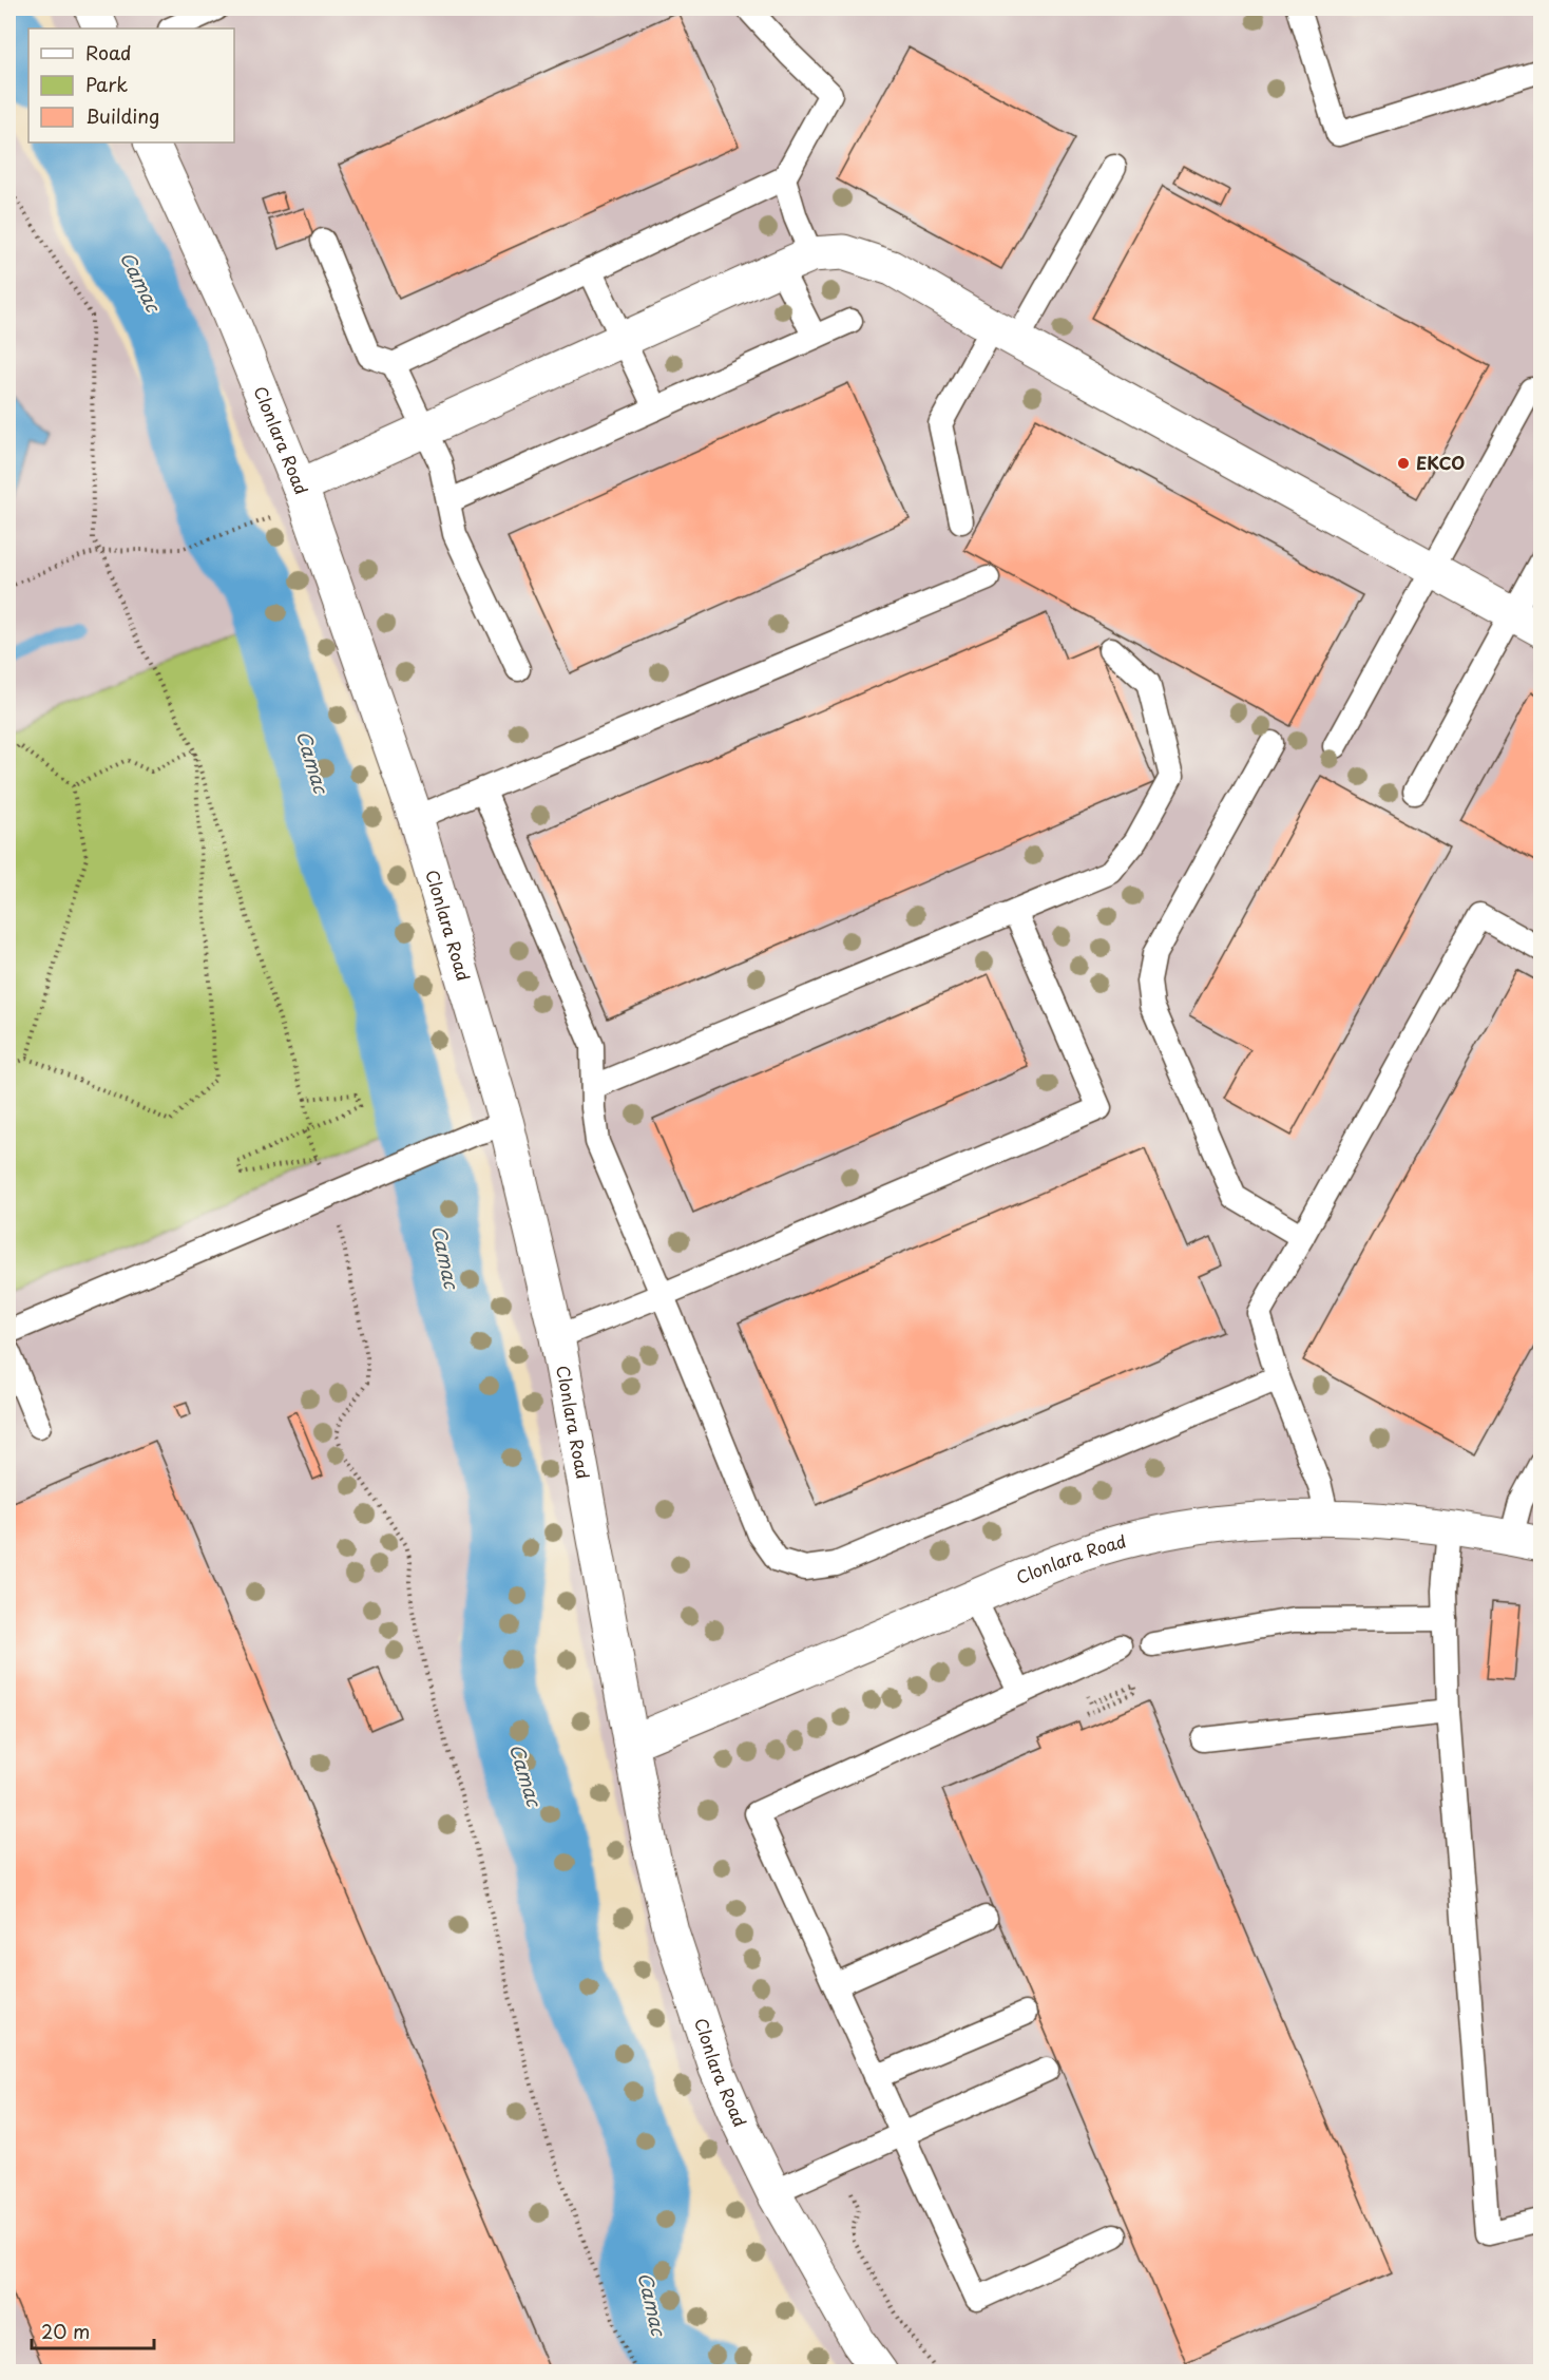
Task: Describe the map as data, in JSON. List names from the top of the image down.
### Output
{
  "streets": {
    "street": ["Clonlara Road"]
  },
  "water": ["Camac"],
  "places": ["EKCO"],
  "legend": ["Road", "Park", "Building"],
  "scale_bar": "20 m"
}
